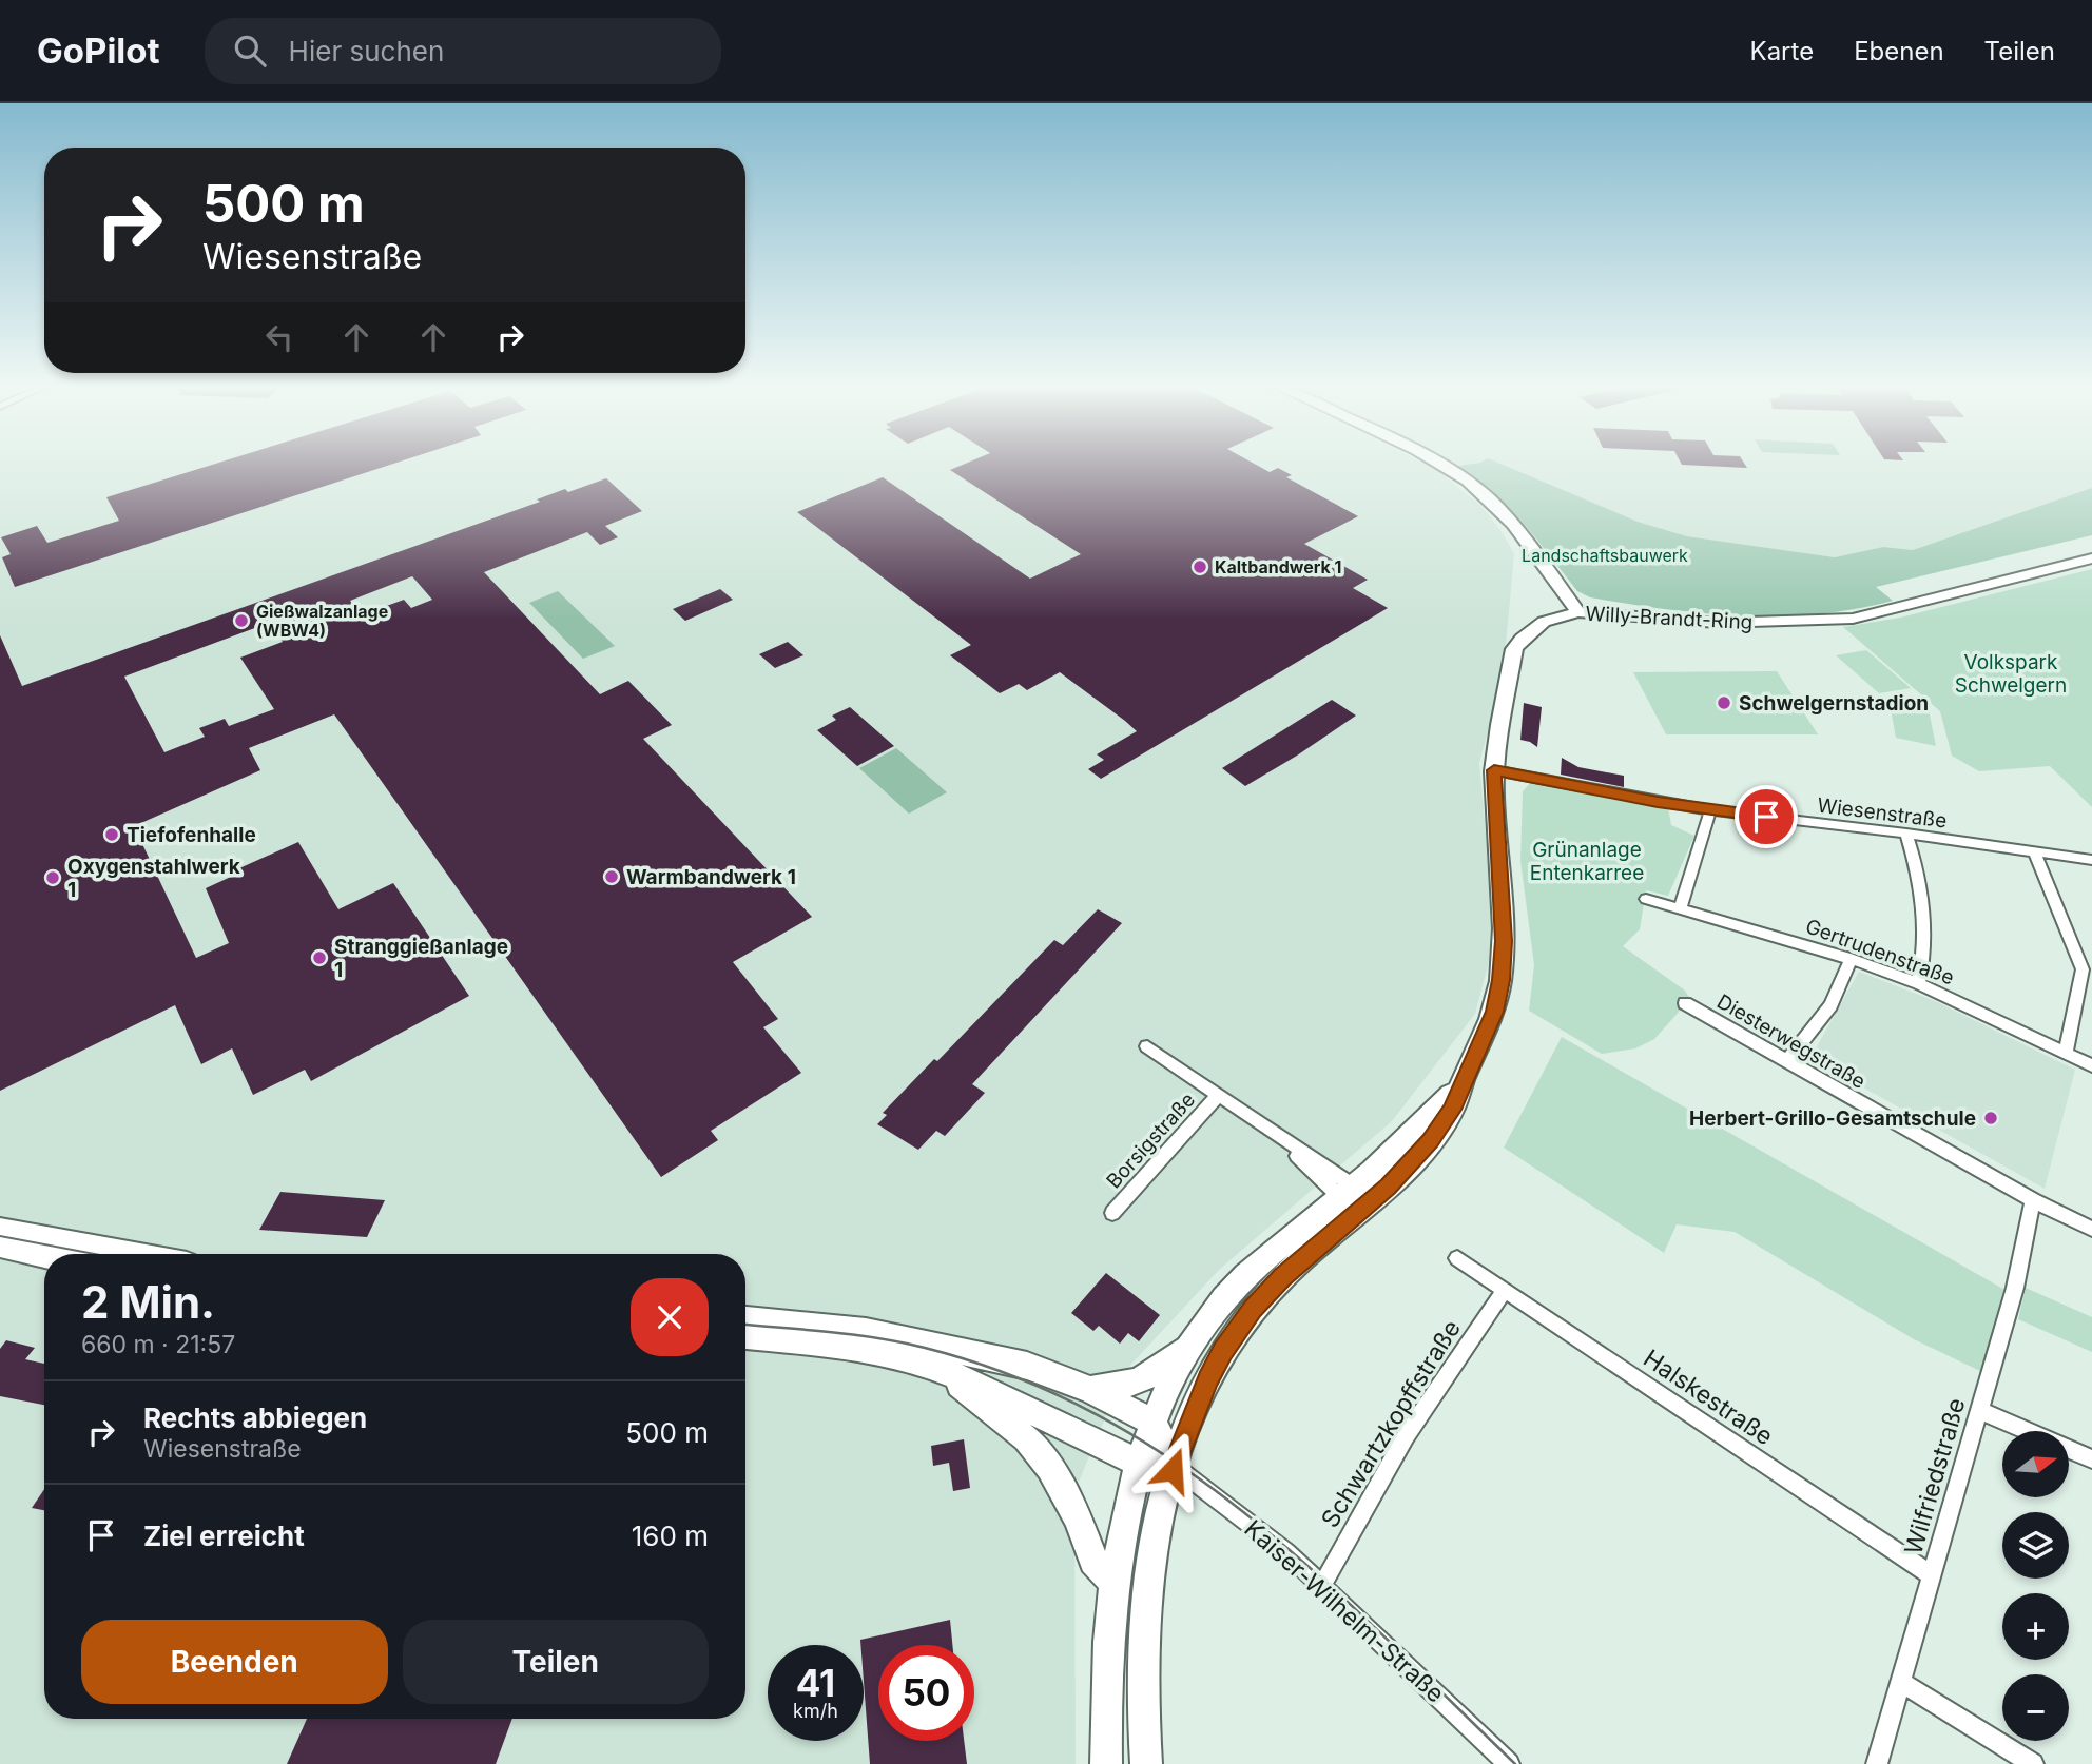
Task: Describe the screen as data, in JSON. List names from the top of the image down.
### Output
{
  "streets": {
    "main road": ["Willy-Brandt-Ring", "Kaiser-Wilhelm-Straße"],
    "street": [
      "Wiesenstraße",
      "Gertrudenstraße",
      "Diesterwegstraße",
      "Borsigstraße",
      "Halskestraße",
      "Schwartzkopffstraße",
      "Wilfriedstraße"
    ]
  },
  "crossings": [
    ["Willy-Brandt-Ring", "Wiesenstraße"],
    ["Willy-Brandt-Ring", "Borsigstraße"],
    ["Willy-Brandt-Ring", "Kaiser-Wilhelm-Straße"],
    ["Diesterwegstraße", "Wilfriedstraße"],
    ["Halskestraße", "Schwartzkopffstraße"],
    ["Halskestraße", "Wilfriedstraße"],
    ["Schwartzkopffstraße", "Kaiser-Wilhelm-Straße"]
  ],
  "parks": ["Landschaftsbauwerk", "Volkspark Schwelgern", "Grünanlage Entenkarree"],
  "places": [
    "Kaltbandwerk 1",
    "Gießwalzanlage (WBW4)",
    "Schwelgernstadion",
    "Tiefofenhalle",
    "Warmbandwerk 1",
    "Oxygenstahlwerk 1",
    "Stranggießanlage 1",
    "Herbert-Grillo-Gesamtschule"
  ],
  "north": "right",
  "page": {
    "header": "GoPilot",
    "search": "Hier suchen",
    "nav": ["Karte", "Ebenen", "Teilen"],
    "turn": ["500 m", "Wiesenstraße"],
    "heading": ["2 Min.", "660 m · 21:57"],
    "list": [
      {
        "name": "Rechts abbiegen",
        "note": "Wiesenstraße",
        "value": "500 m"
      },
      {
        "name": "Ziel erreicht",
        "value": "160 m"
      }
    ],
    "map_buttons": ["+", "−"],
    "buttons": ["Beenden", "Teilen"],
    "speed": "41 km/h",
    "limit": "50"
  }
}
